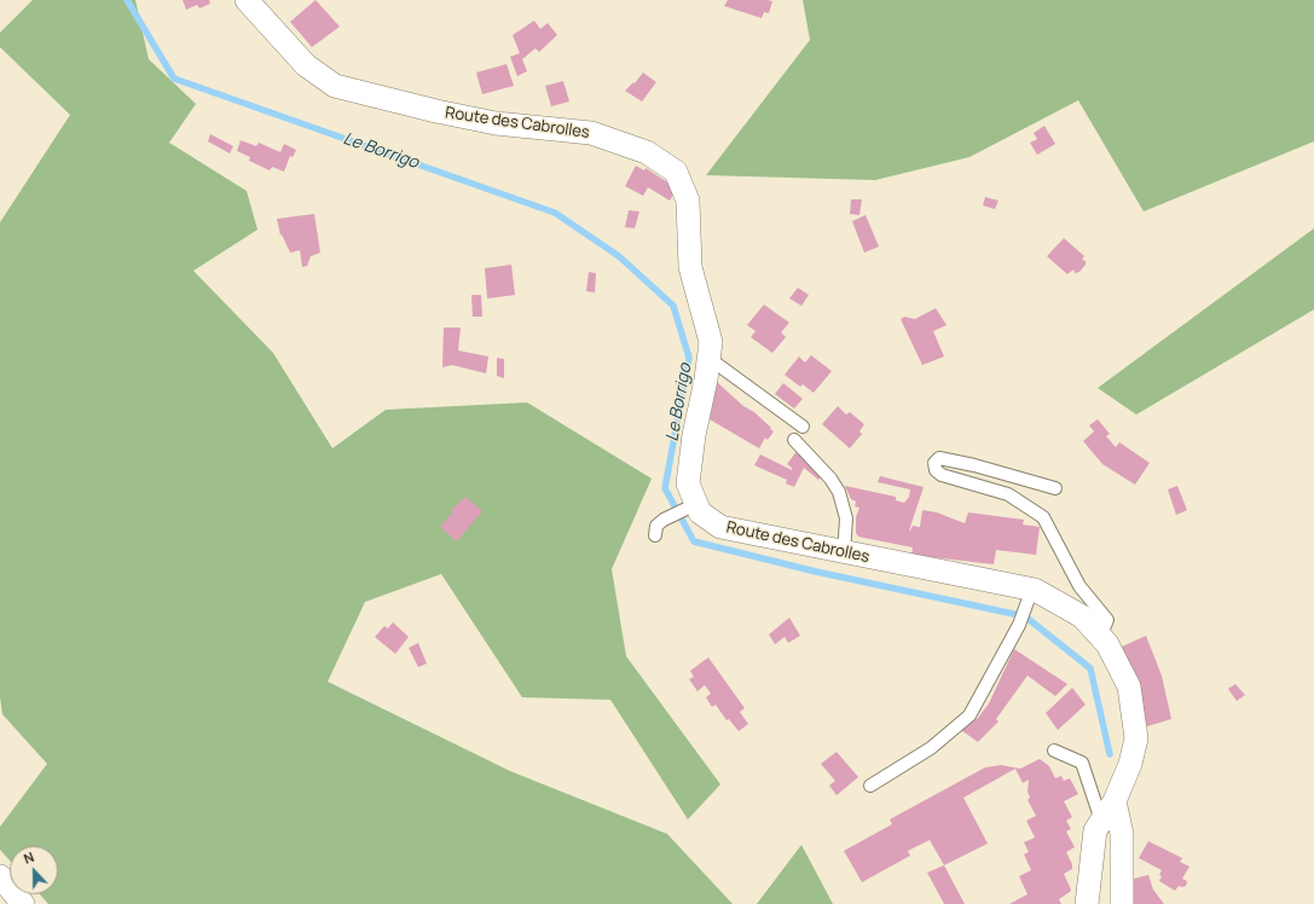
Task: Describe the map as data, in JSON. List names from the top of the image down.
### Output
{
  "streets": {
    "street": ["Route des Cabrolles"]
  },
  "water": ["Le Borrigo"],
  "north": "top"
}
